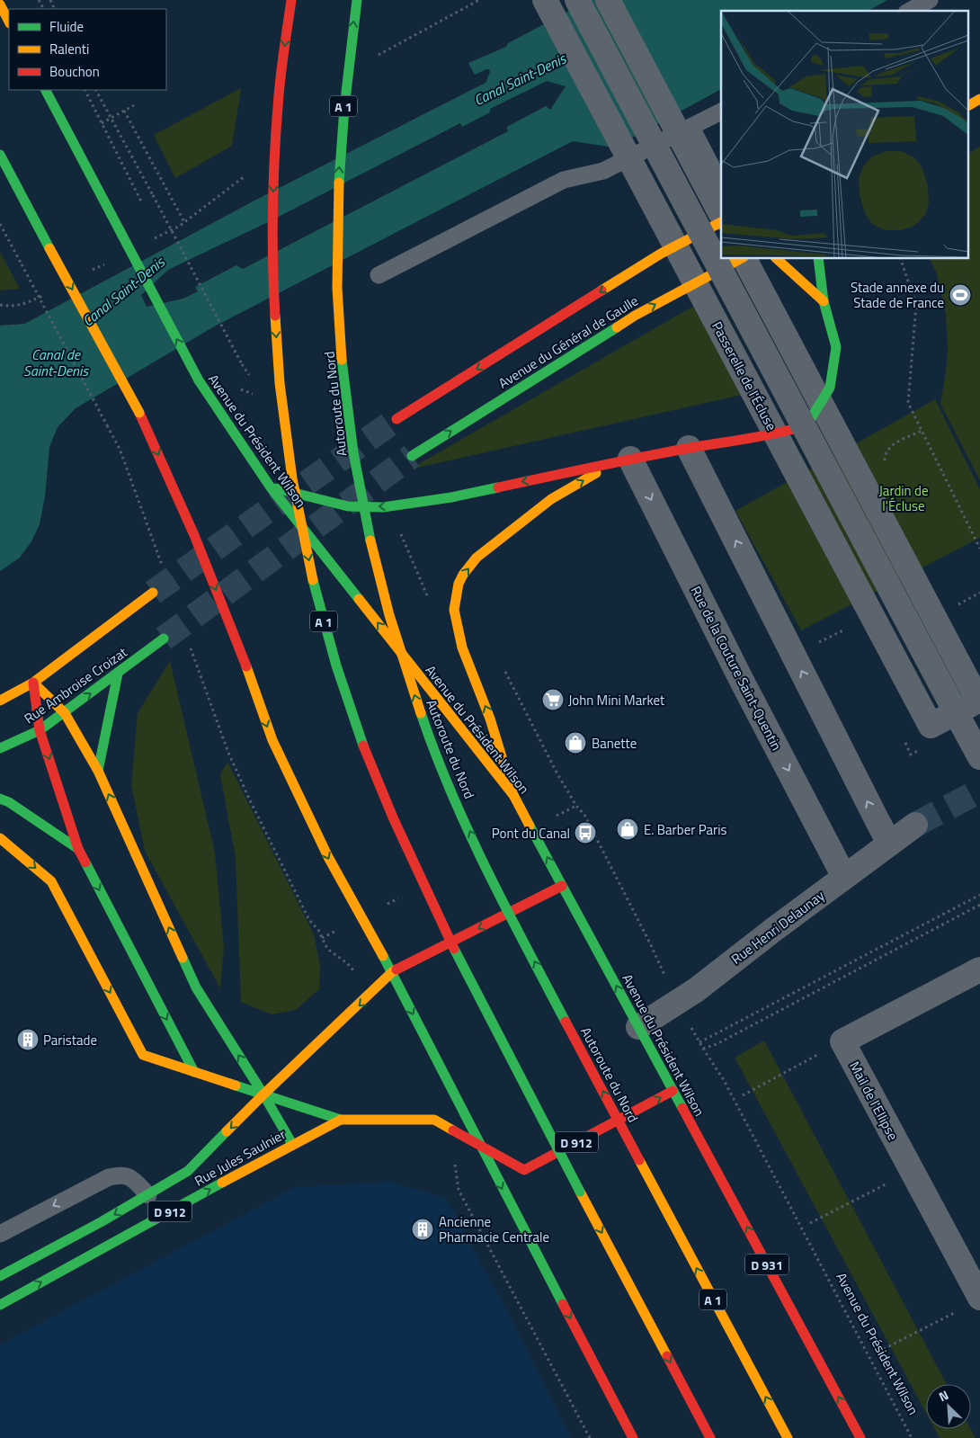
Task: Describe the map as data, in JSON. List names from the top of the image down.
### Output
{
  "streets": {
    "main road": [
      "A 1",
      "Avenue du Général de Gaulle",
      "Autoroute du Nord",
      "Avenue du Président Wilson",
      "Rue Ambroise Croizat",
      "D 912",
      "Rue Jules Saulnier",
      "D 931"
    ],
    "street": [
      "Passerelle de l'Écluse",
      "Rue de la Couture Saint-Quentin",
      "Rue Henri Delaunay",
      "Mail de l'Ellipse"
    ]
  },
  "crossings": [
    ["Avenue du Président Wilson", "Rue Henri Delaunay"],
    ["Avenue du Président Wilson", "D 912"],
    ["Rue de la Couture Saint-Quentin", "Rue Henri Delaunay"],
    ["D 912", "Rue Jules Saulnier"]
  ],
  "water": ["Canal Saint-Denis", "Canal de Saint-Denis"],
  "parks": ["Jardin de l'Écluse"],
  "places": {
    "sports": ["Stade annexe du Stade de France"],
    "supermarket": ["John Mini Market"],
    "shop": ["Banette", "E. Barber Paris"],
    "bus stop": ["Pont du Canal"],
    "building": ["Paristade", "Ancienne Pharmacie Centrale"]
  },
  "legend": ["Fluide", "Ralenti", "Bouchon"],
  "north": "top left"
}
